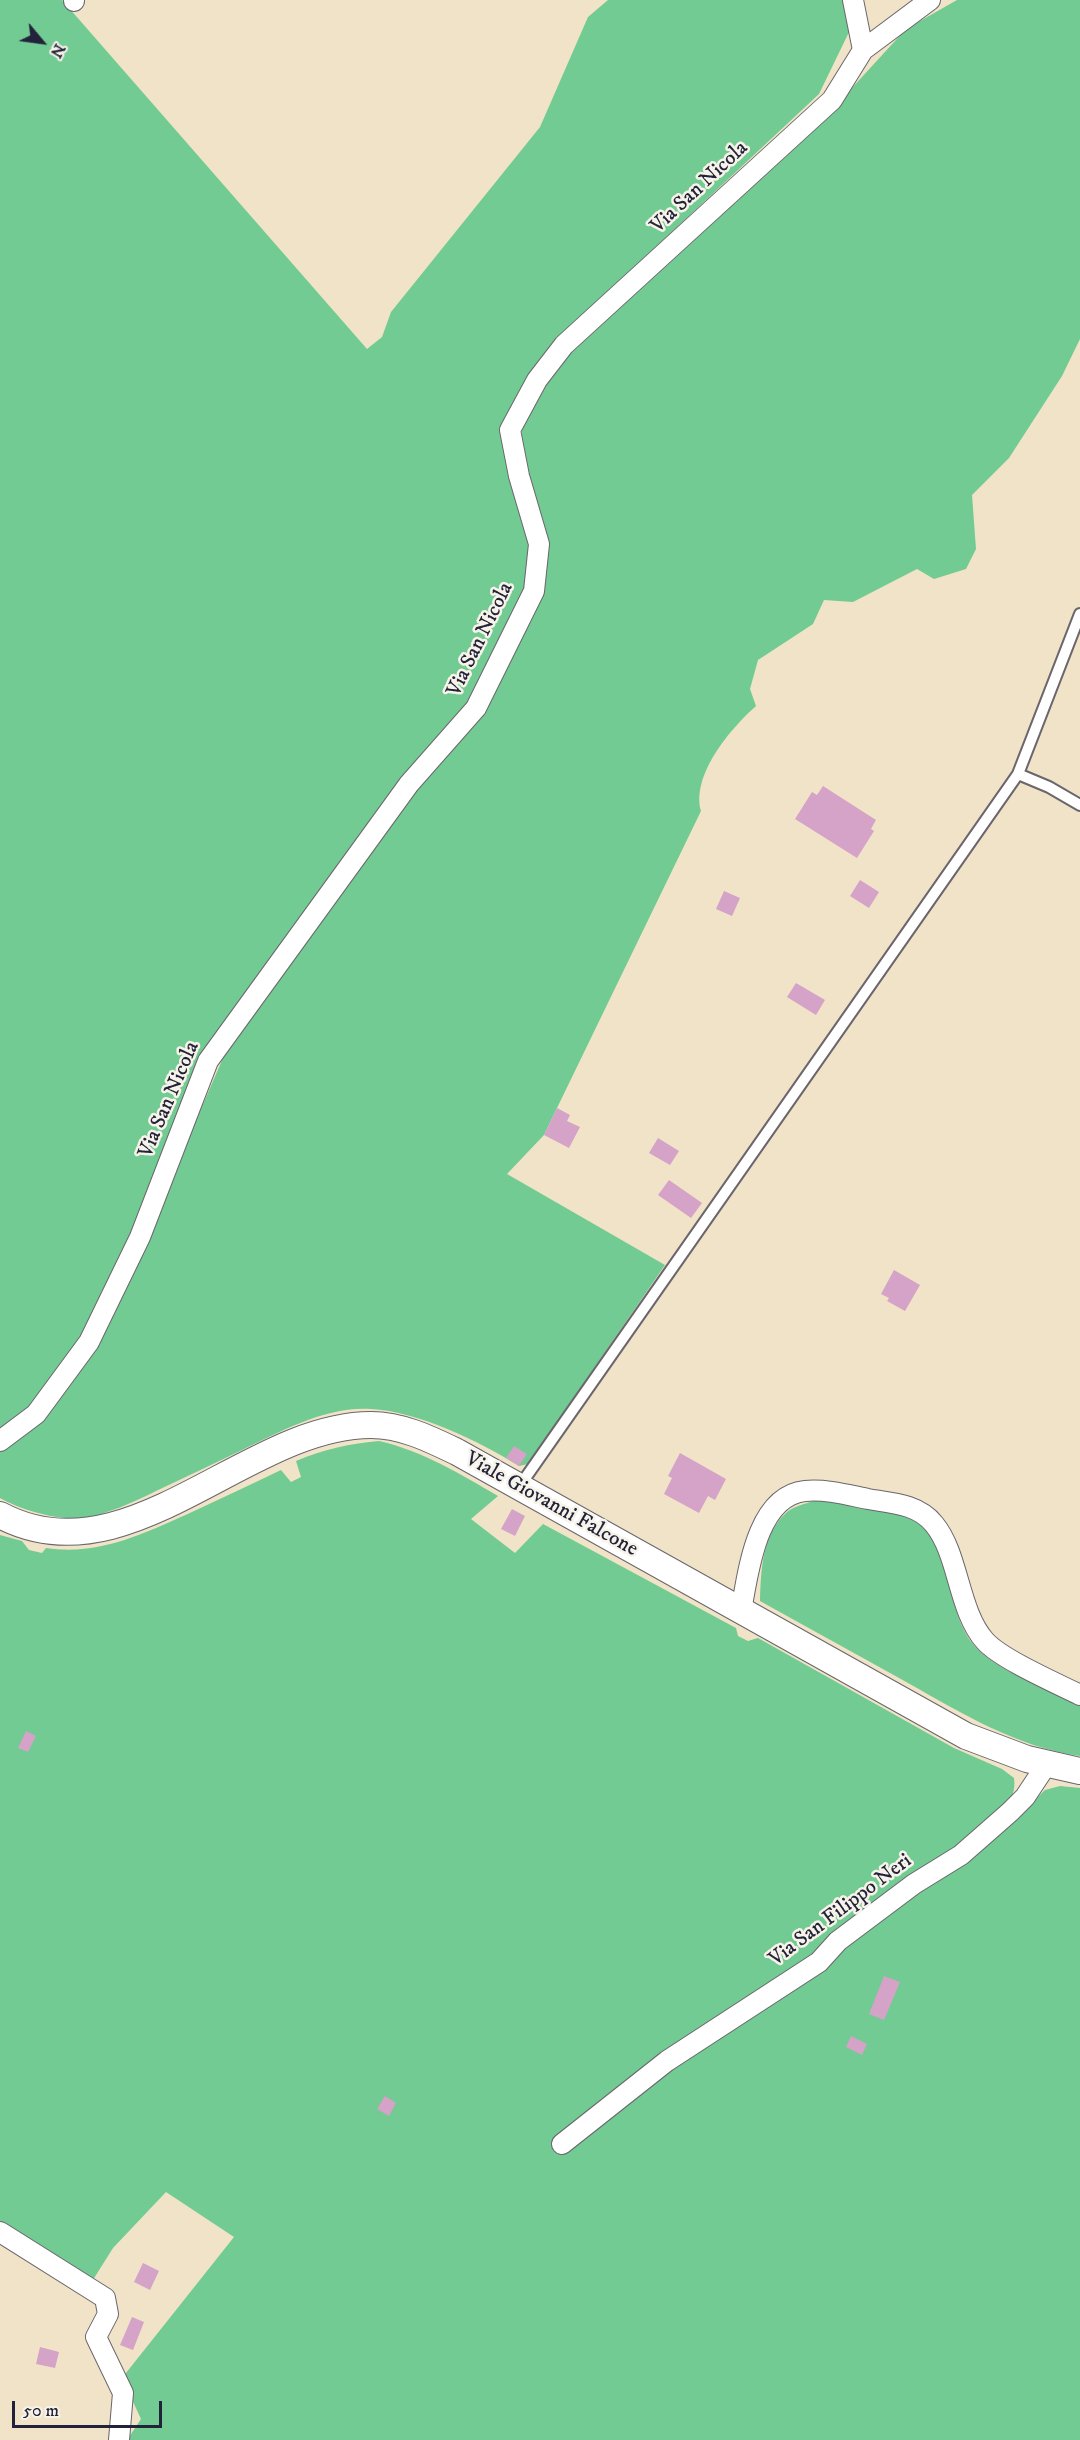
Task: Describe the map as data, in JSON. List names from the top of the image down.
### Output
{
  "streets": {
    "street": ["Via San Nicola", "Viale Giovanni Falcone", "Via San Filippo Neri"]
  },
  "crossings": [
    ["Viale Giovanni Falcone", "Via San Filippo Neri"]
  ],
  "scale_bar": "50 m",
  "north": "bottom right"
}
